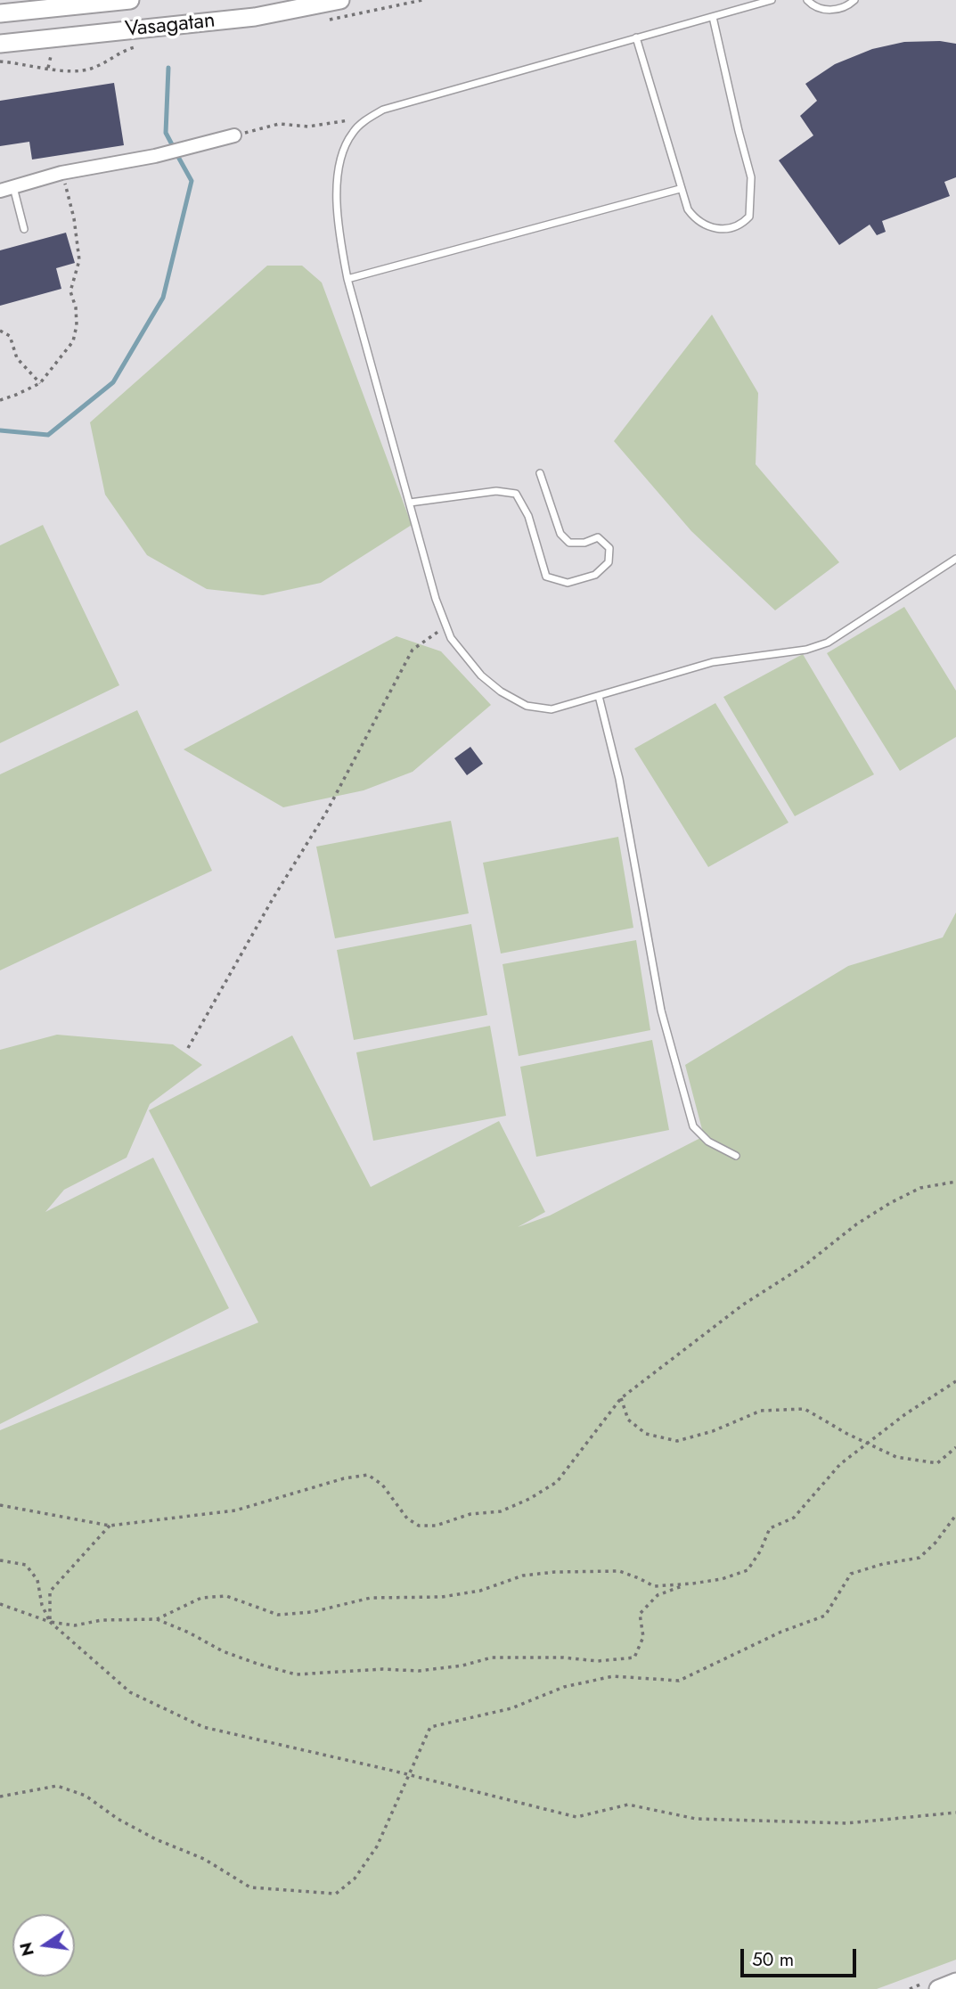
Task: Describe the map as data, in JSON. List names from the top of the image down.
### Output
{
  "streets": {
    "street": ["Vasagatan"]
  },
  "scale_bar": "50 m",
  "north": "left"
}
